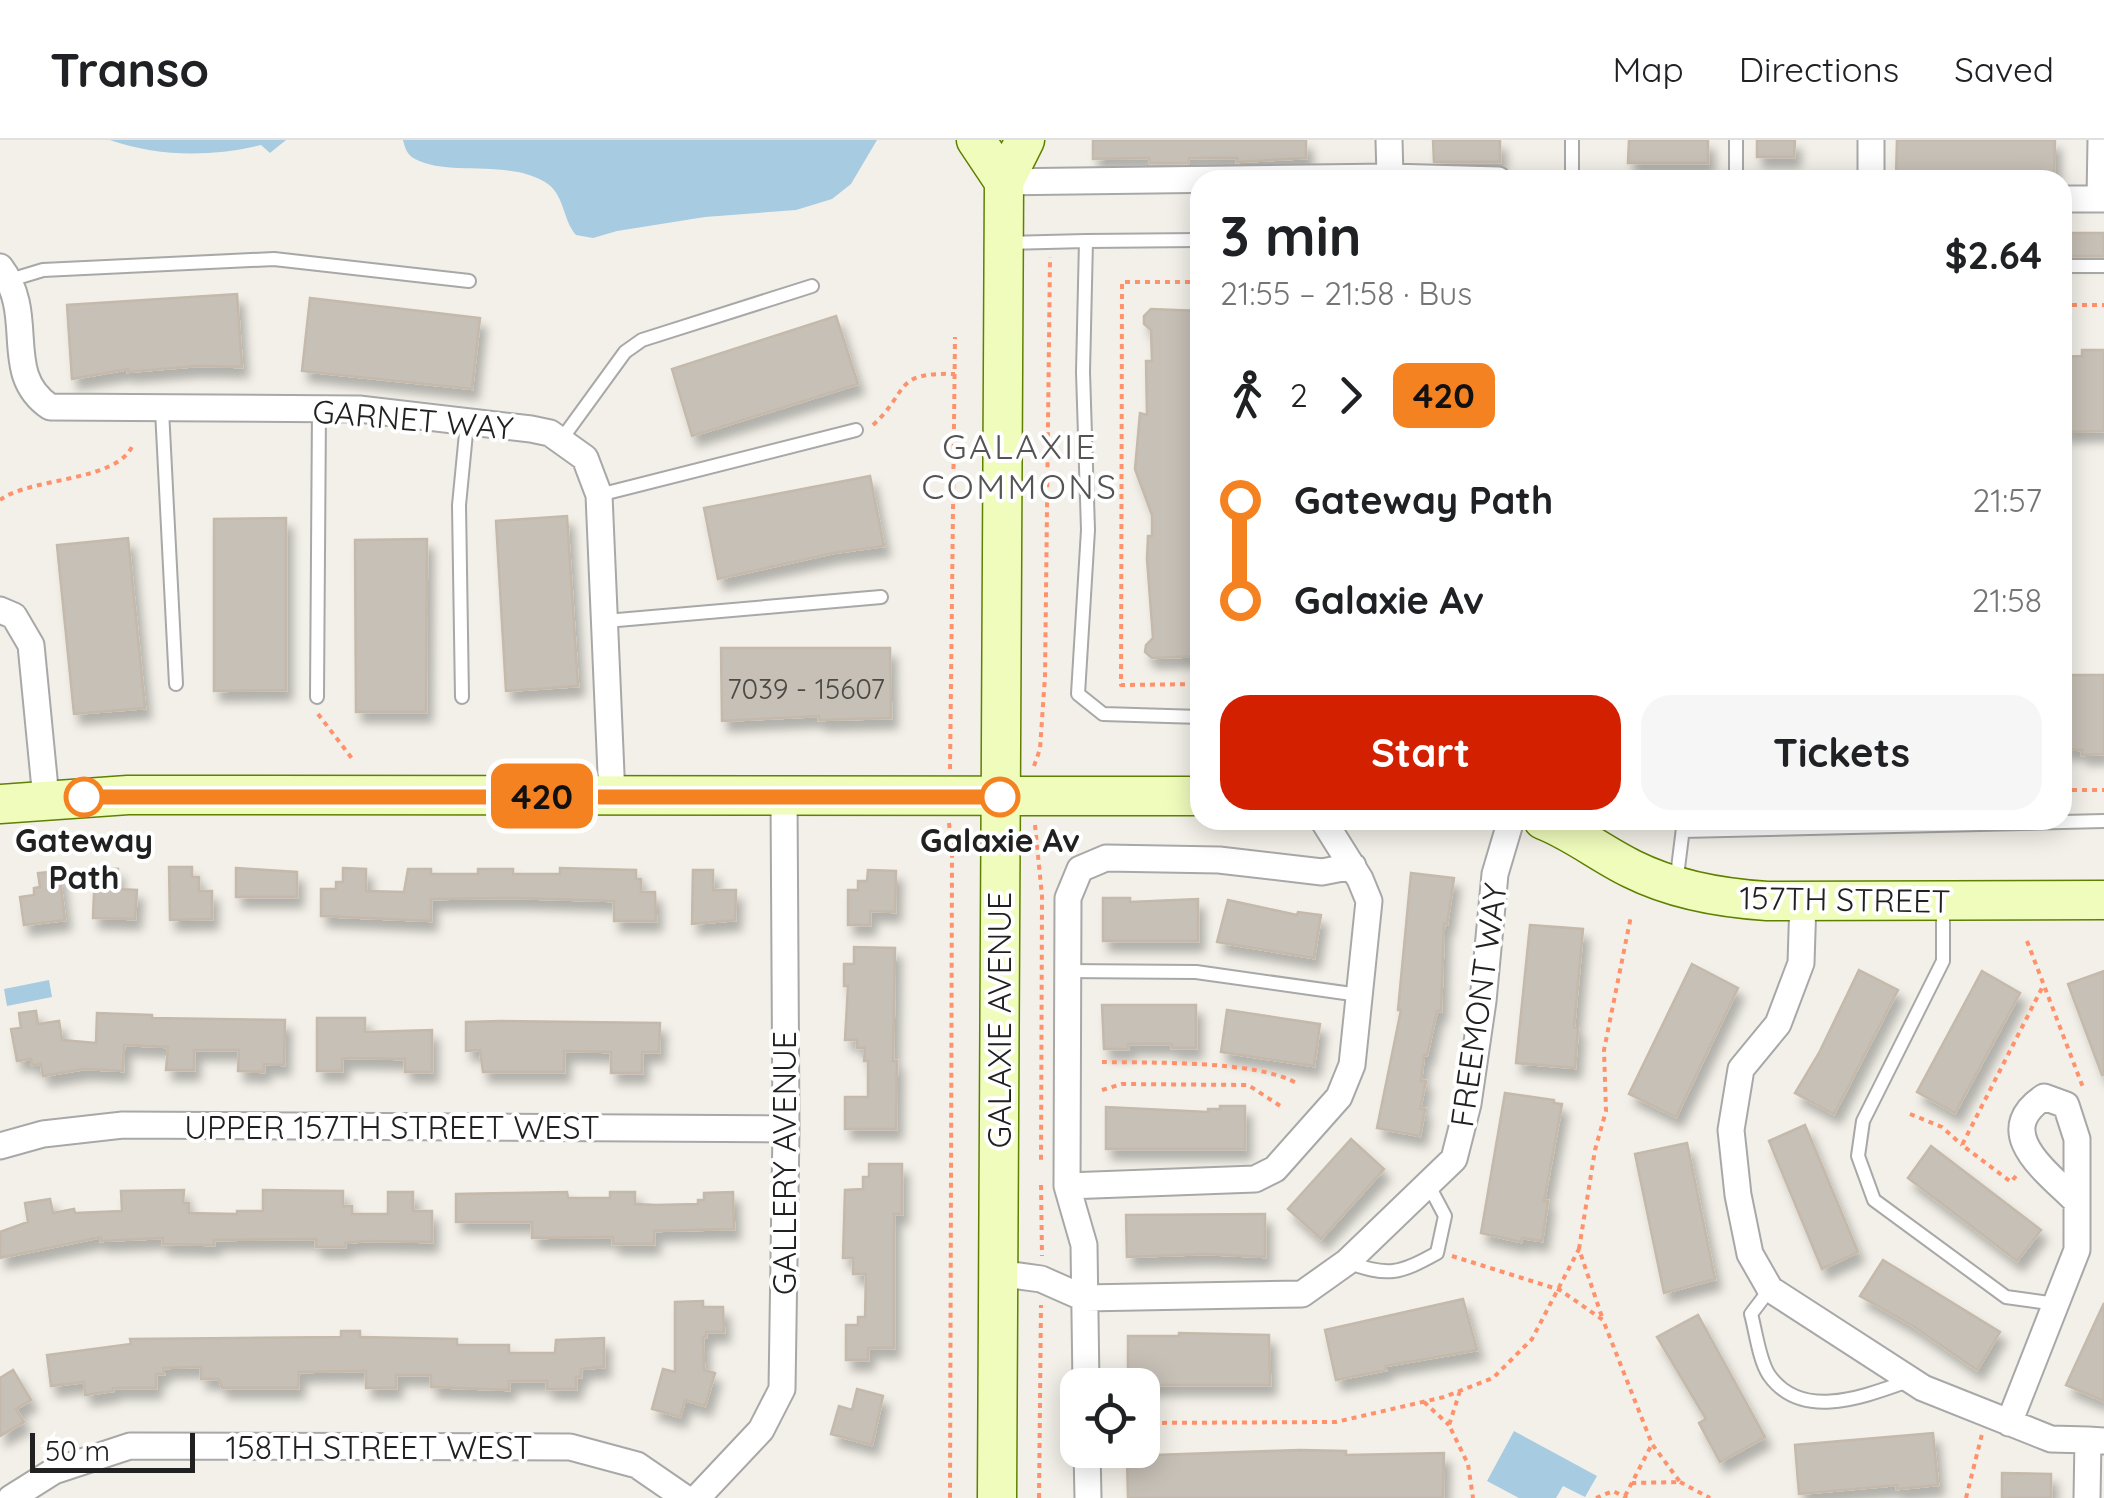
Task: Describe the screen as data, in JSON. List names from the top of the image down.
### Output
{
  "streets": {
    "street": [
      "GARNET WAY",
      "157TH STREET",
      "FREEMONT WAY",
      "GALAXIE AVENUE",
      "UPPER 157TH STREET WEST",
      "GALLERY AVENUE",
      "158TH STREET WEST"
    ]
  },
  "crossings": [
    ["FREEMONT WAY", "GALAXIE AVENUE"],
    ["UPPER 157TH STREET WEST", "GALLERY AVENUE"]
  ],
  "districts": ["GALAXIE COMMONS"],
  "places": ["Gateway Path", "Galaxie Av"],
  "lines": ["bus line 420"],
  "house_numbers": ["7039 - 15607"],
  "scale_bar": "50 m",
  "page": {
    "header": "Transo",
    "nav": ["Map", "Directions", "Saved"],
    "on_map": "420",
    "heading": ["3 min", "21:55 – 21:58 · Bus", "$2.64"],
    "legs": ["2", "420"],
    "list": [
      {
        "name": "Gateway Path",
        "value": "21:57"
      },
      {
        "name": "Galaxie Av",
        "value": "21:58"
      }
    ],
    "buttons": ["Start", "Tickets"],
    "scale": "50 m"
  }
}
